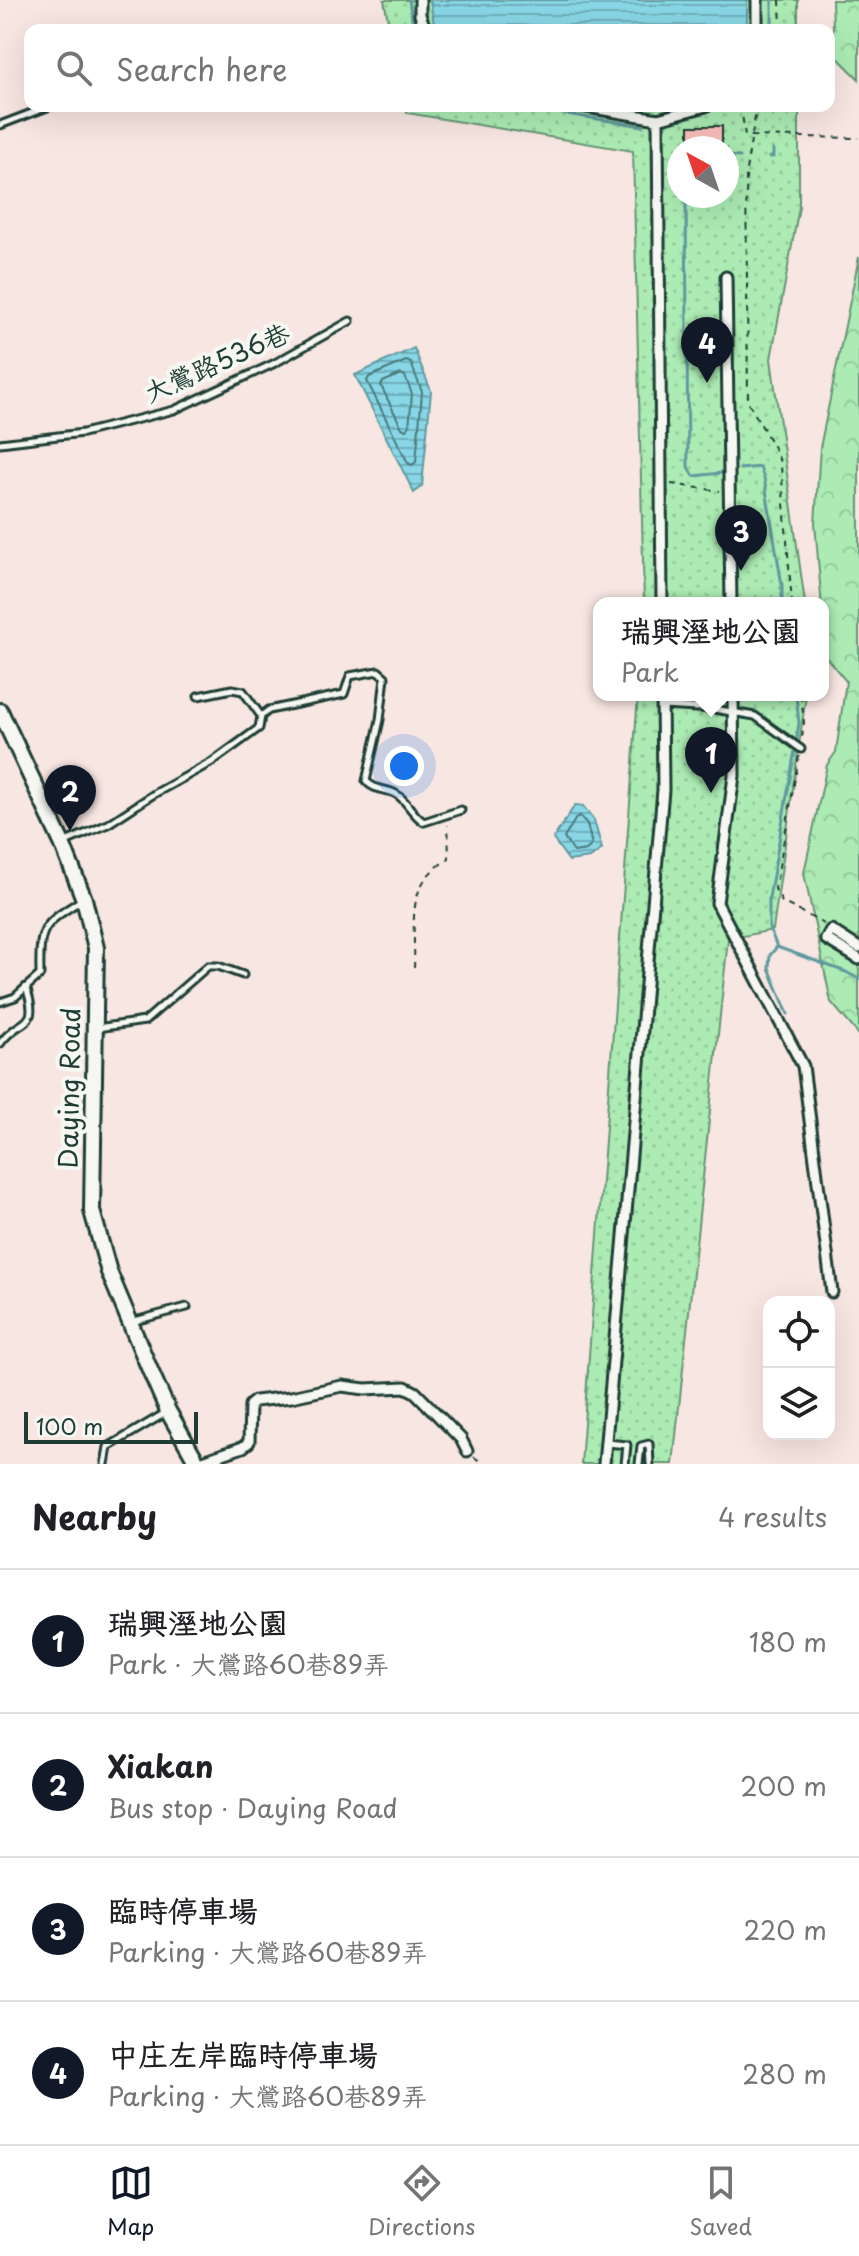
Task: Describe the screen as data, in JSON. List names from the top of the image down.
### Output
{
  "streets": {
    "street": ["Daying Road"],
    "lane": ["大鶯路536巷"]
  },
  "scale_bar": "100 m",
  "north": "top left",
  "page": {
    "search": "Search here",
    "pins": [
      "4",
      "3",
      "1",
      "2"
    ],
    "popup": ["瑞興溼地公園", "Park"],
    "scale": "100 m",
    "heading": ["Nearby", "4 results"],
    "list": [
      {
        "mark": "1",
        "name": "瑞興溼地公園",
        "note": "Park · 大鶯路60巷89弄",
        "value": "180 m"
      },
      {
        "mark": "2",
        "name": "Xiakan",
        "note": "Bus stop · Daying Road",
        "value": "200 m"
      },
      {
        "mark": "3",
        "name": "臨時停車場",
        "note": "Parking · 大鶯路60巷89弄",
        "value": "220 m"
      },
      {
        "mark": "4",
        "name": "中庄左岸臨時停車場",
        "note": "Parking · 大鶯路60巷89弄",
        "value": "280 m"
      }
    ],
    "nav": ["Map", "Directions", "Saved"]
  }
}
